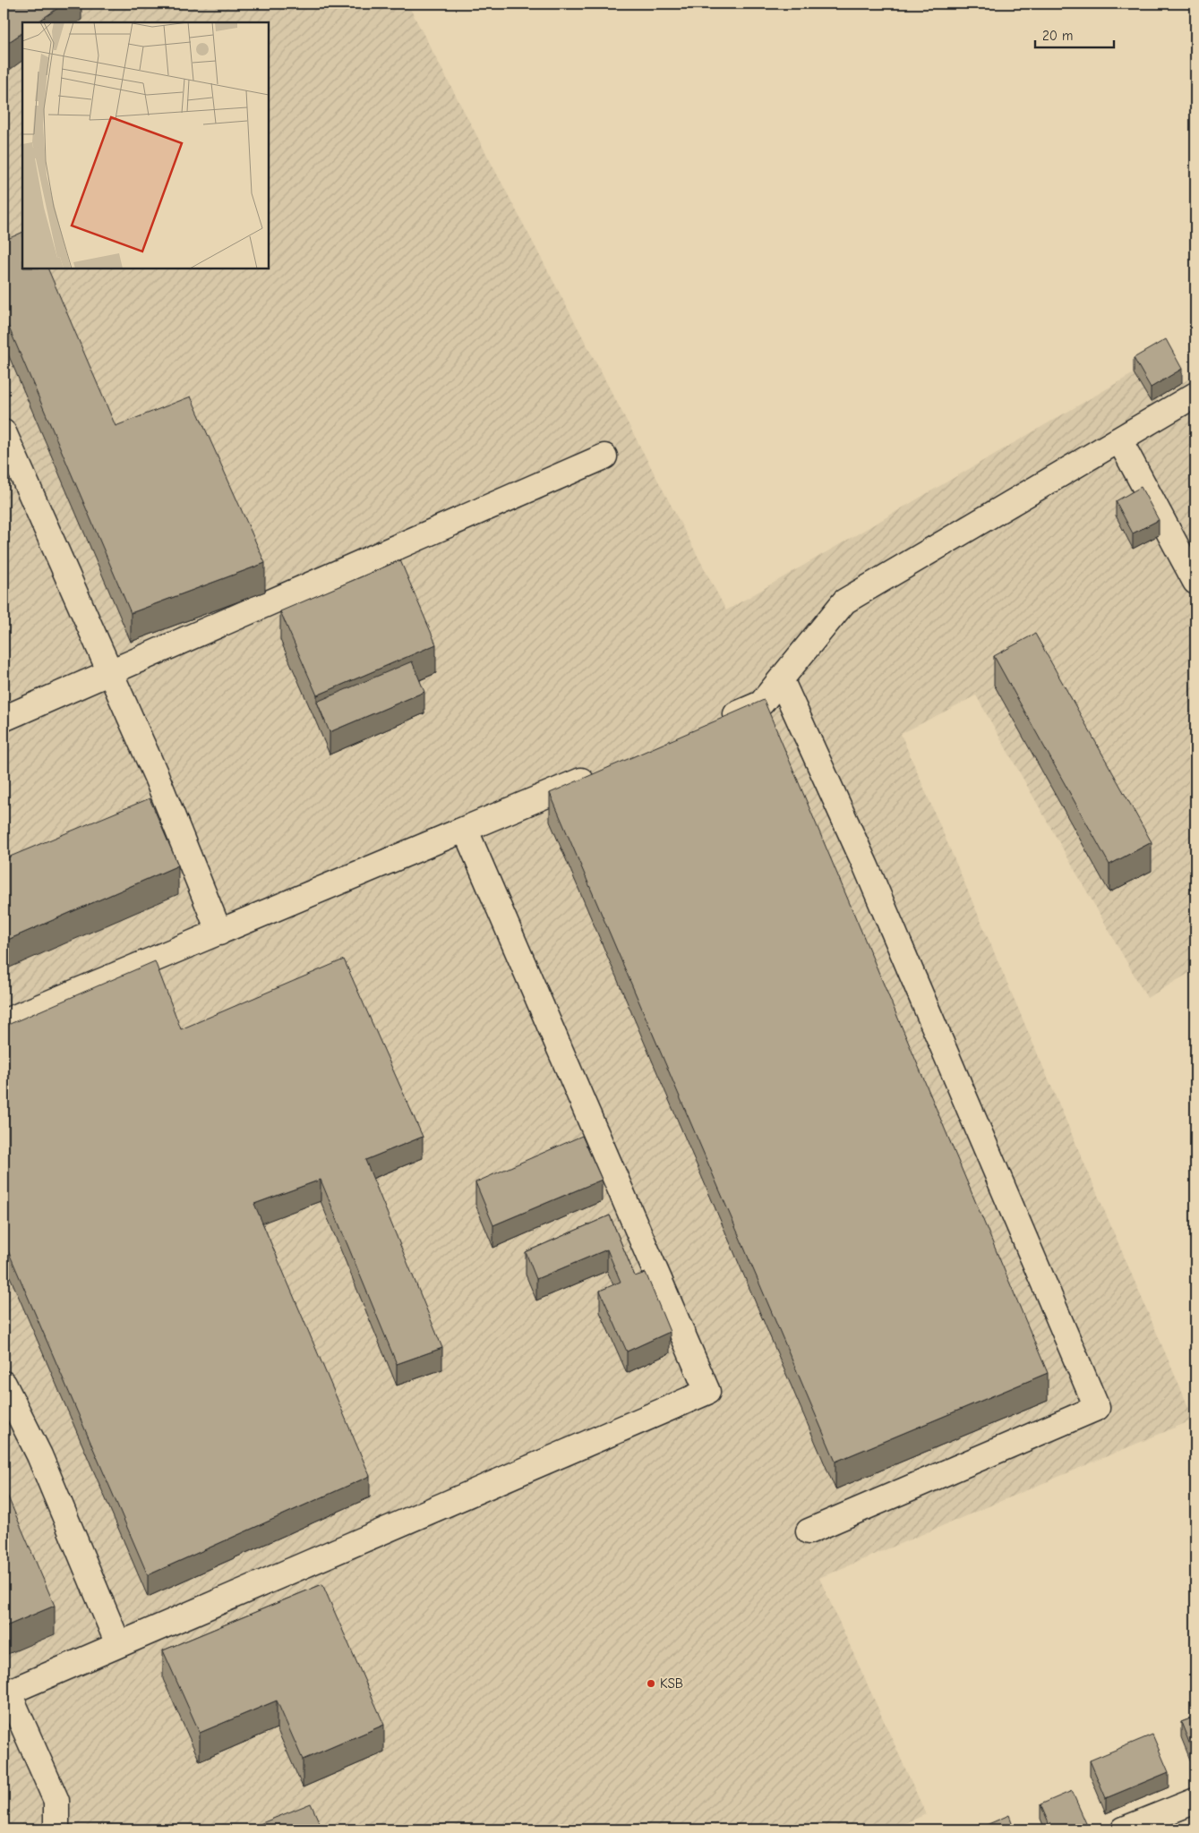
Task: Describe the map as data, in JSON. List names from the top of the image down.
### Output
{
  "places": ["KSB"],
  "scale_bar": "20 m"
}
